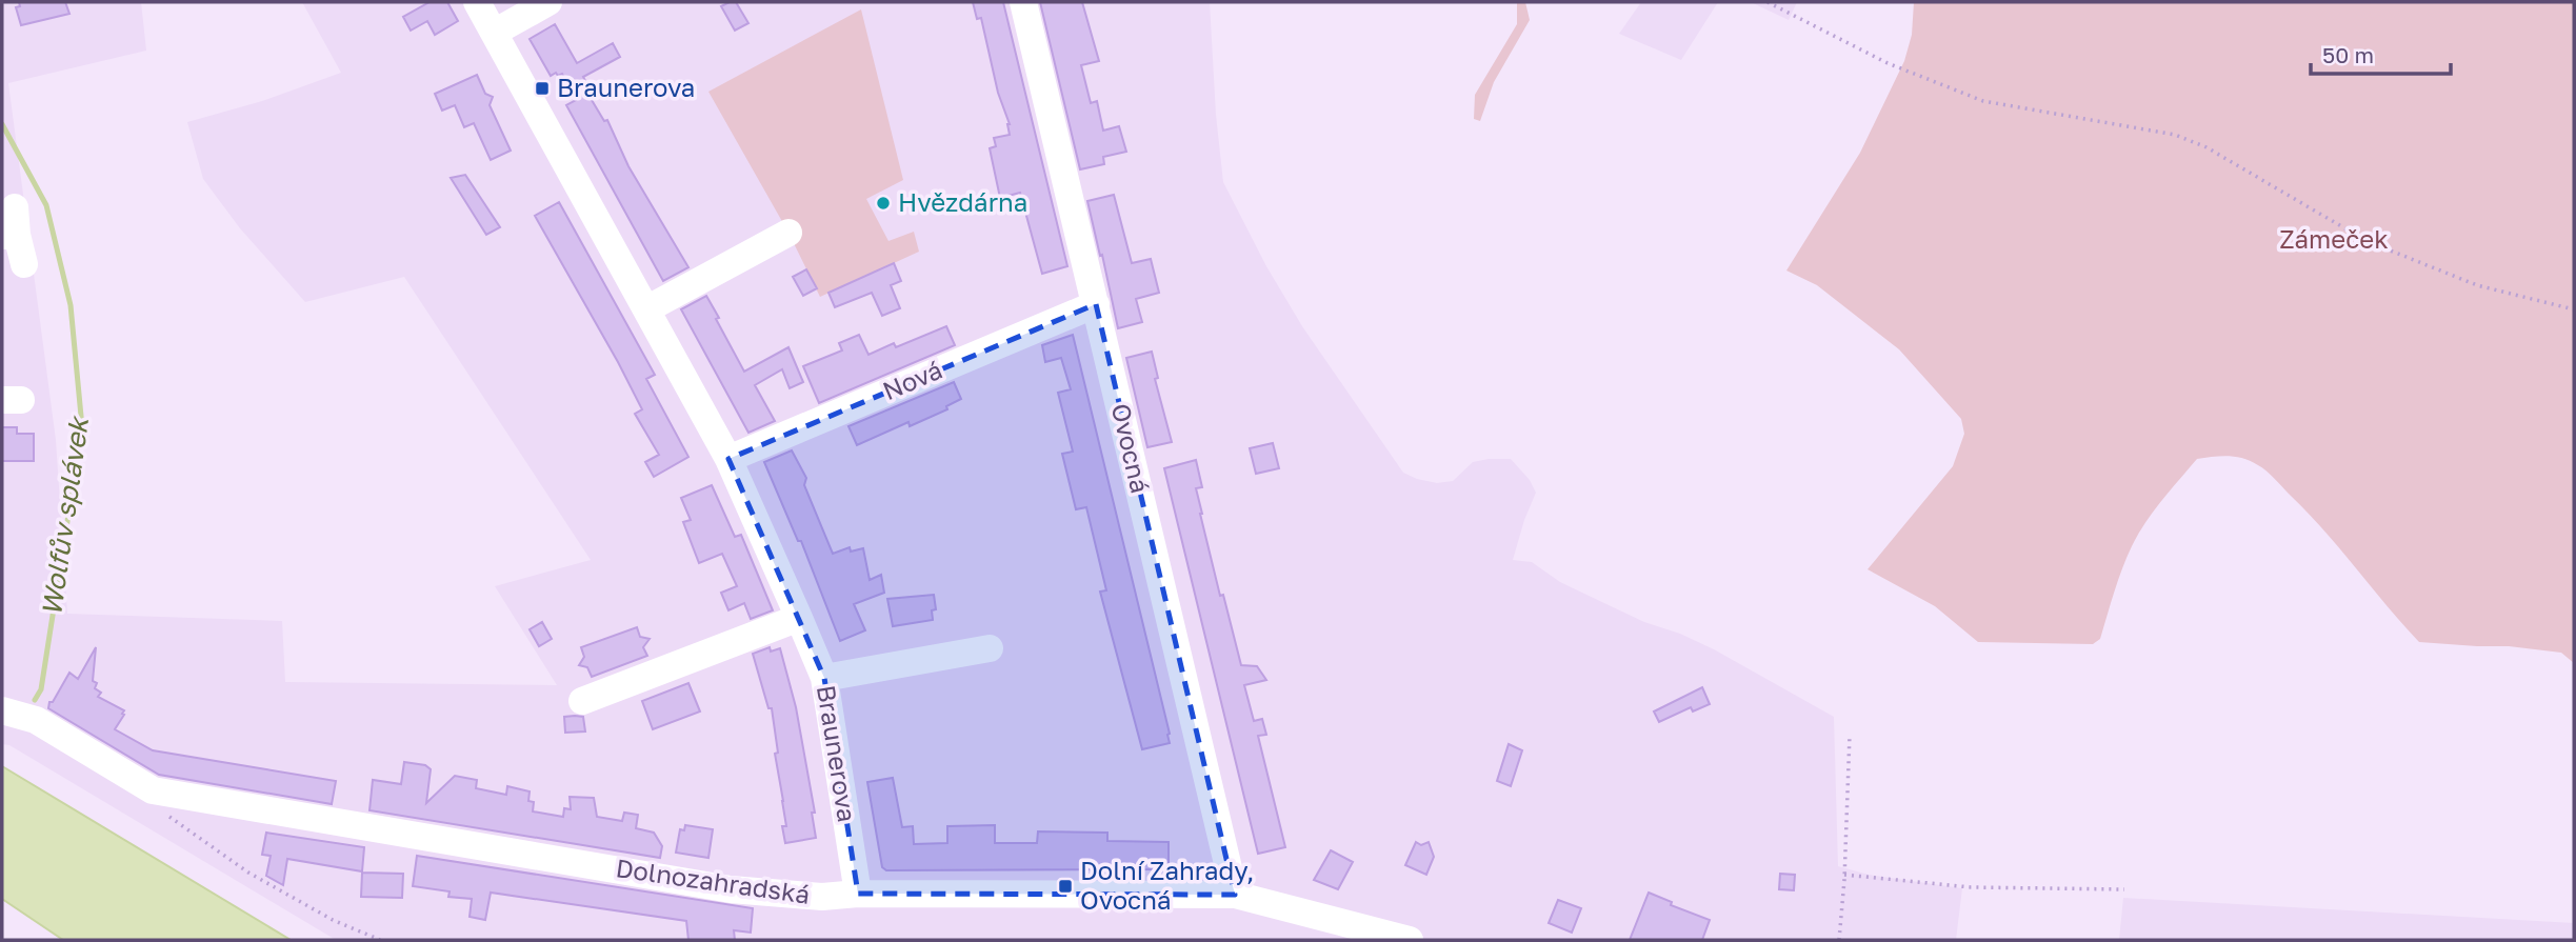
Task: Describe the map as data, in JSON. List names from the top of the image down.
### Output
{
  "streets": {
    "street": [
      "Nová",
      "Ovocná",
      "Braunerova",
      "Dolnozahradská"
    ]
  },
  "crossings": [
    ["Nová", "Ovocná"],
    ["Nová", "Braunerova"],
    ["Ovocná", "Dolnozahradská"],
    ["Braunerova", "Dolnozahradská"]
  ],
  "water": ["Wolfův splávek"],
  "parks": ["Zámeček"],
  "places": {
    "transit": ["Braunerova", "Dolní Zahrady, Ovocná"],
    "other": ["Hvězdárna"]
  },
  "scale_bar": "50 m"
}
